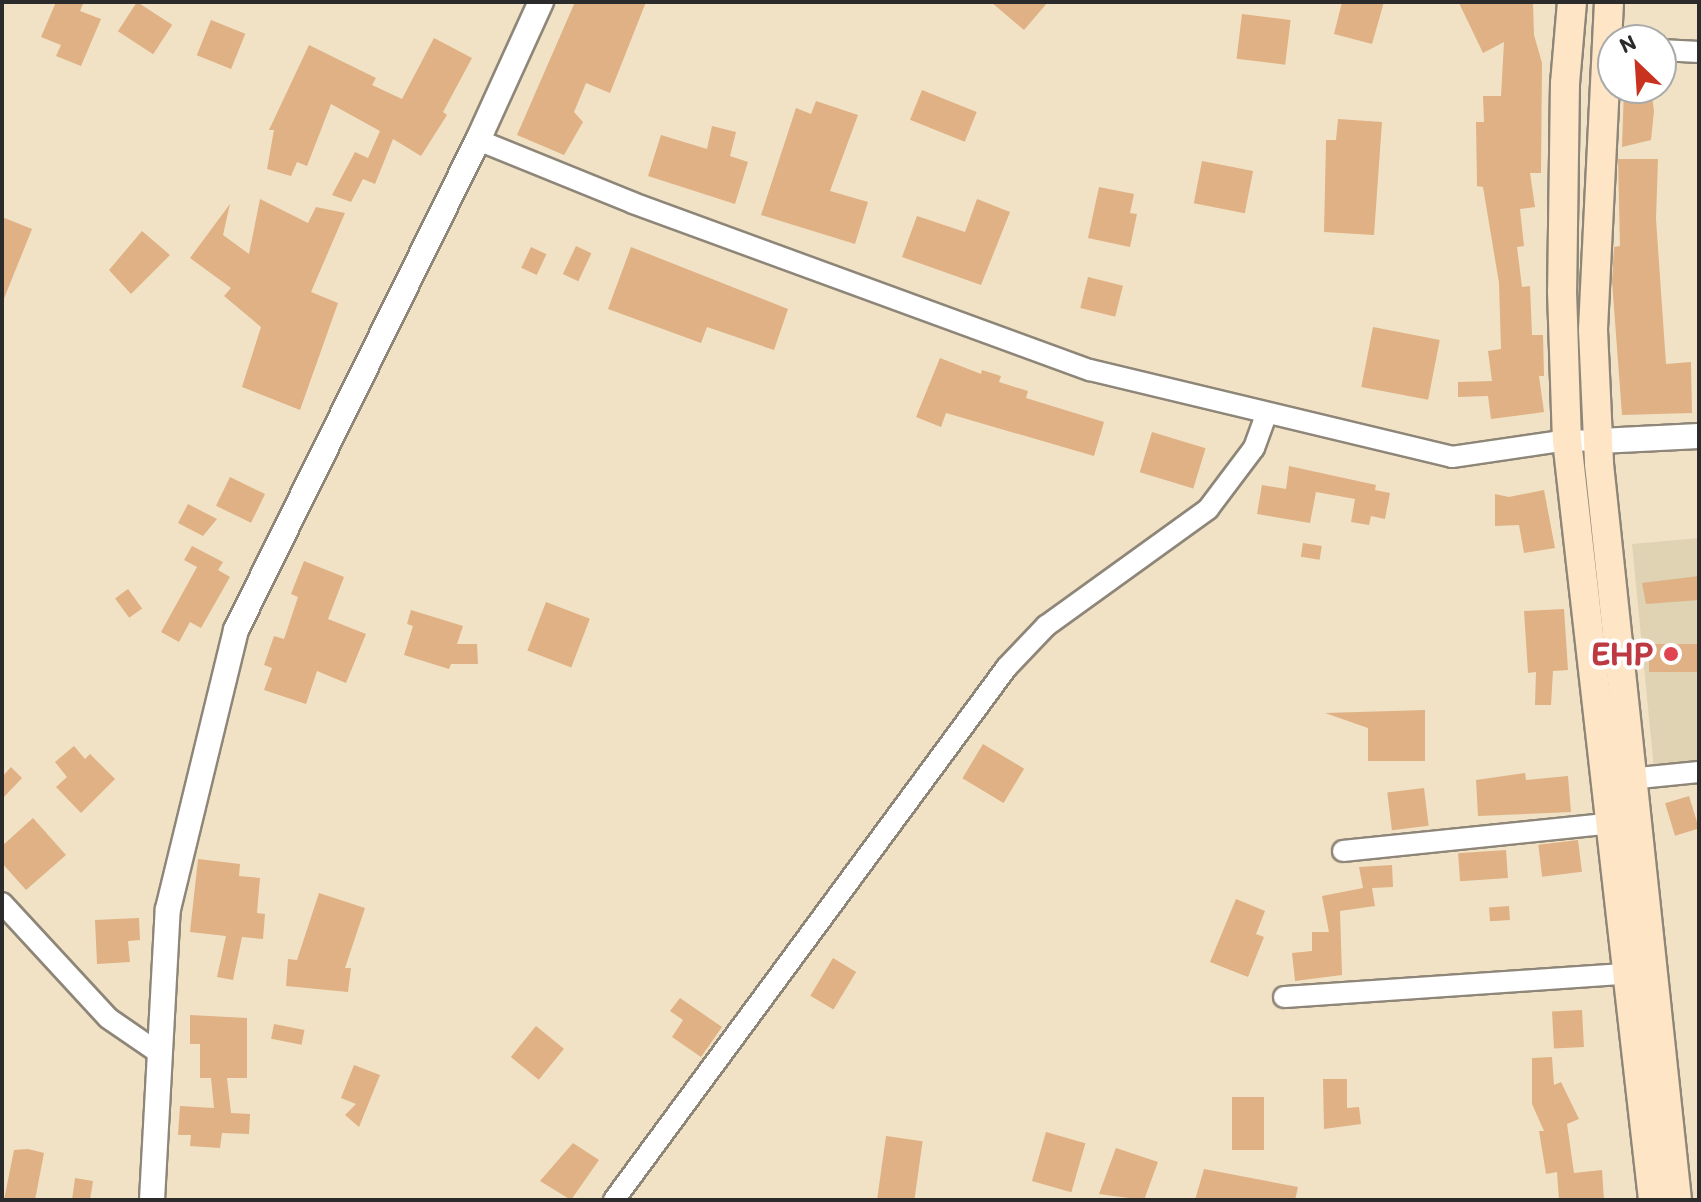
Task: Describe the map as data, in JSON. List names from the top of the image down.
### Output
{
  "places": ["EHP"],
  "north": "top left"
}
